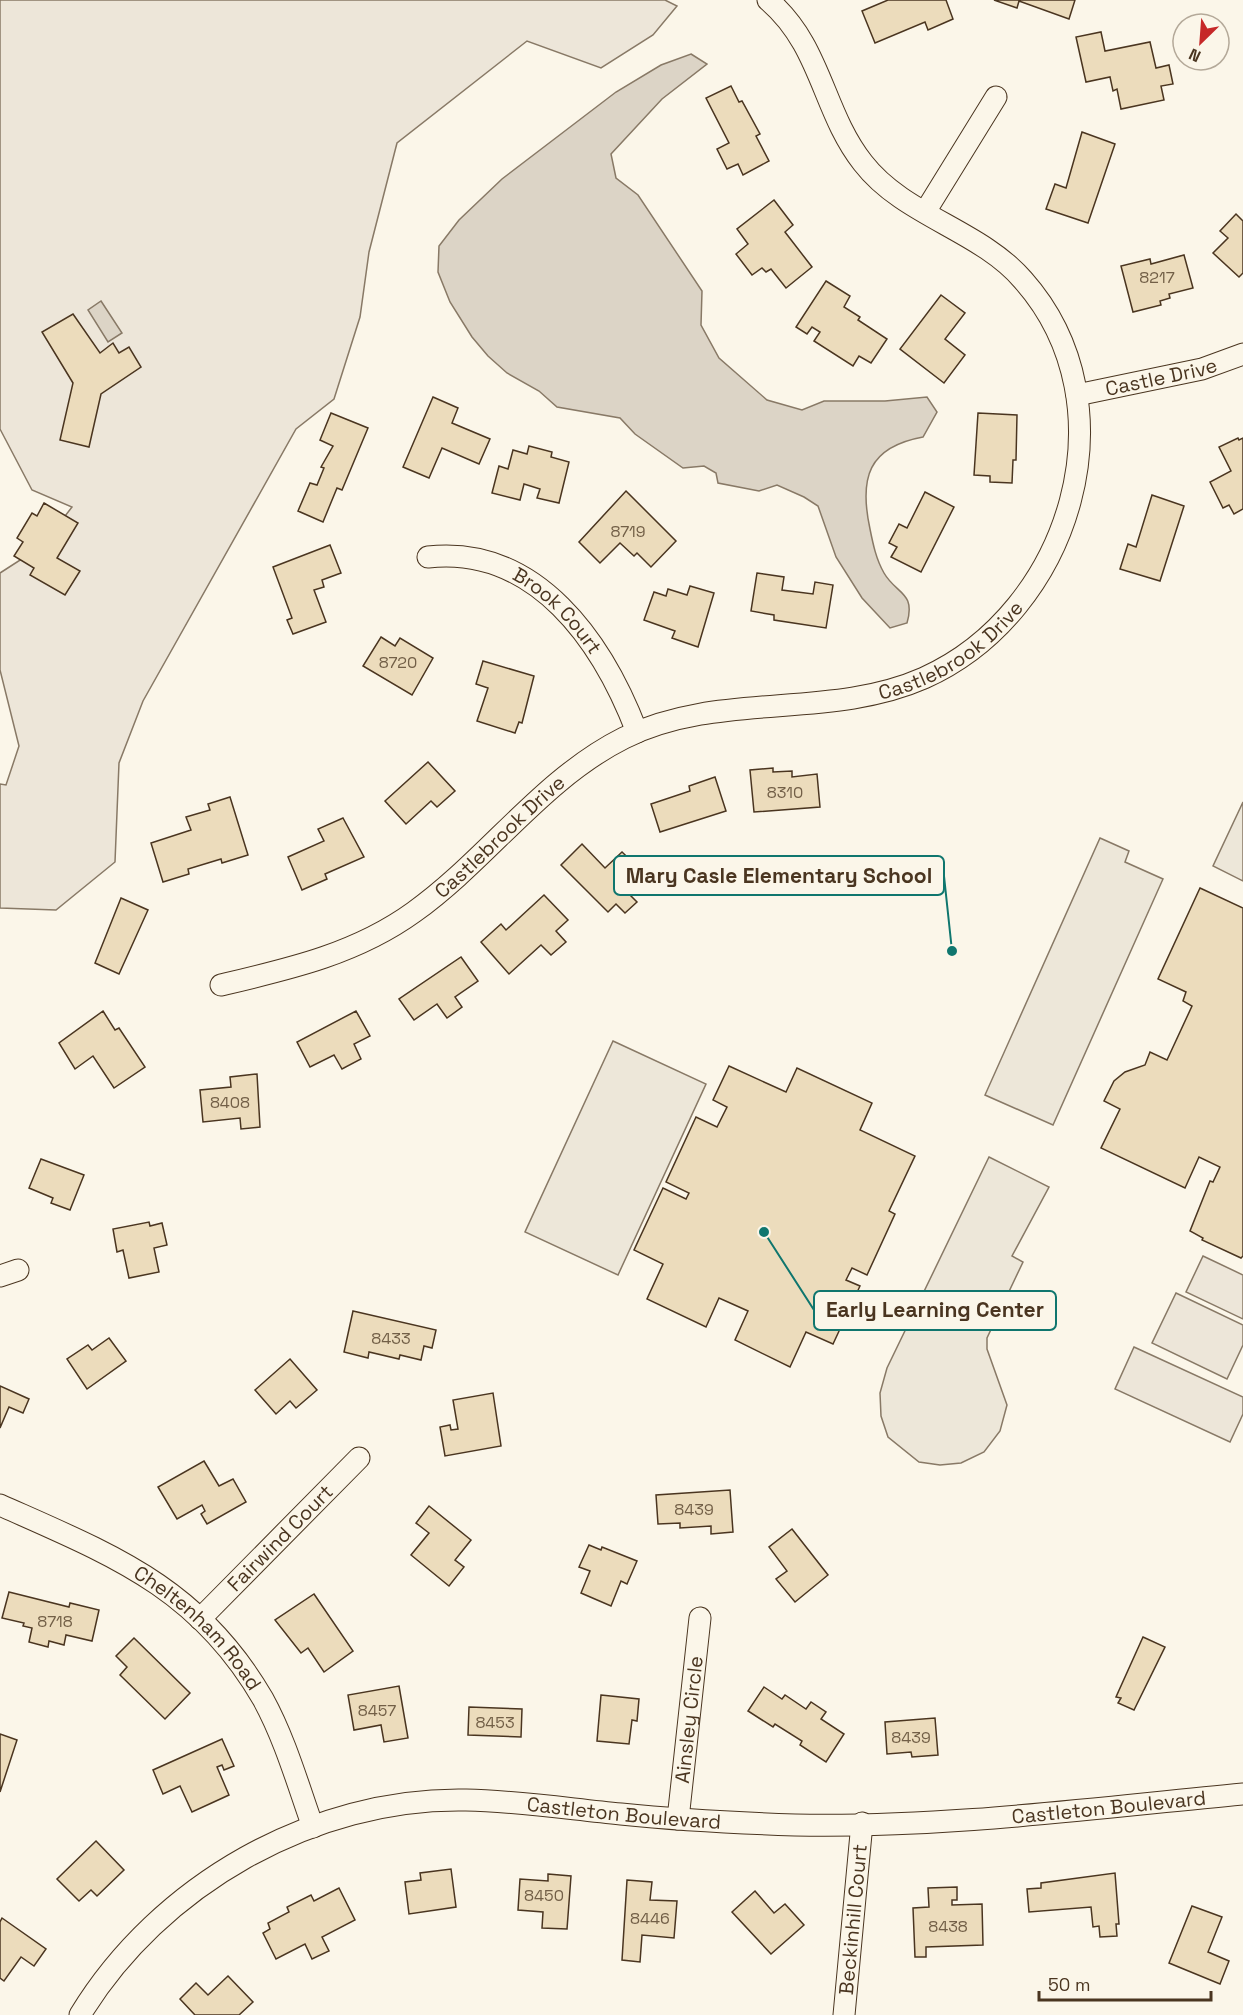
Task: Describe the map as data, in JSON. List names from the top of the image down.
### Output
{
  "streets": {
    "street": [
      "Castle Drive",
      "Brook Court",
      "Castlebrook Drive",
      "Fairwind Court",
      "Cheltenham Road",
      "Ainsley Circle",
      "Castleton Boulevard",
      "Beckinhill Court"
    ]
  },
  "crossings": [
    ["Castle Drive", "Castlebrook Drive"],
    ["Brook Court", "Castlebrook Drive"],
    ["Fairwind Court", "Cheltenham Road"],
    ["Cheltenham Road", "Castleton Boulevard"],
    ["Ainsley Circle", "Castleton Boulevard"],
    ["Castleton Boulevard", "Beckinhill Court"]
  ],
  "places": ["Mary Casle Elementary School", "Early Learning Center"],
  "house_numbers": [
    "8217",
    "8719",
    "8720",
    "8310",
    "8408",
    "8433",
    "8439",
    "8718",
    "8457",
    "8453",
    "8439",
    "8450",
    "8446",
    "8438"
  ],
  "scale_bar": "50 m",
  "north": "bottom left"
}
